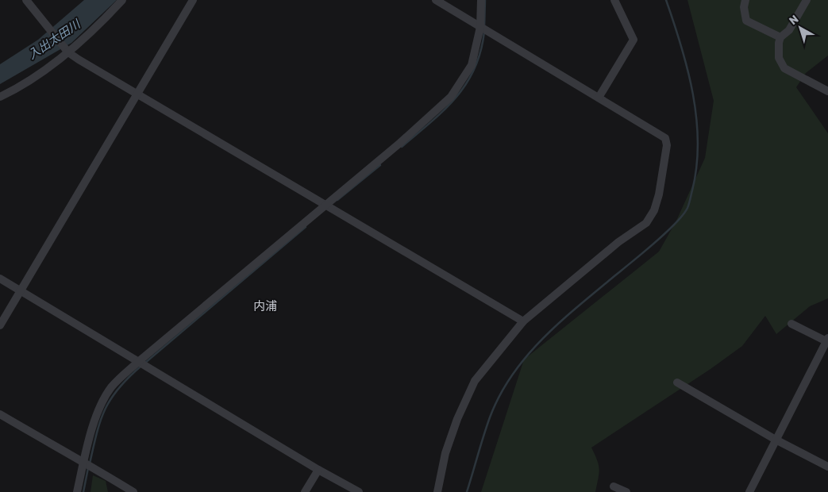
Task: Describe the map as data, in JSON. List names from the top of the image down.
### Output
{
  "districts": ["内浦"],
  "water": ["入出太田川"],
  "north": "top left"
}
